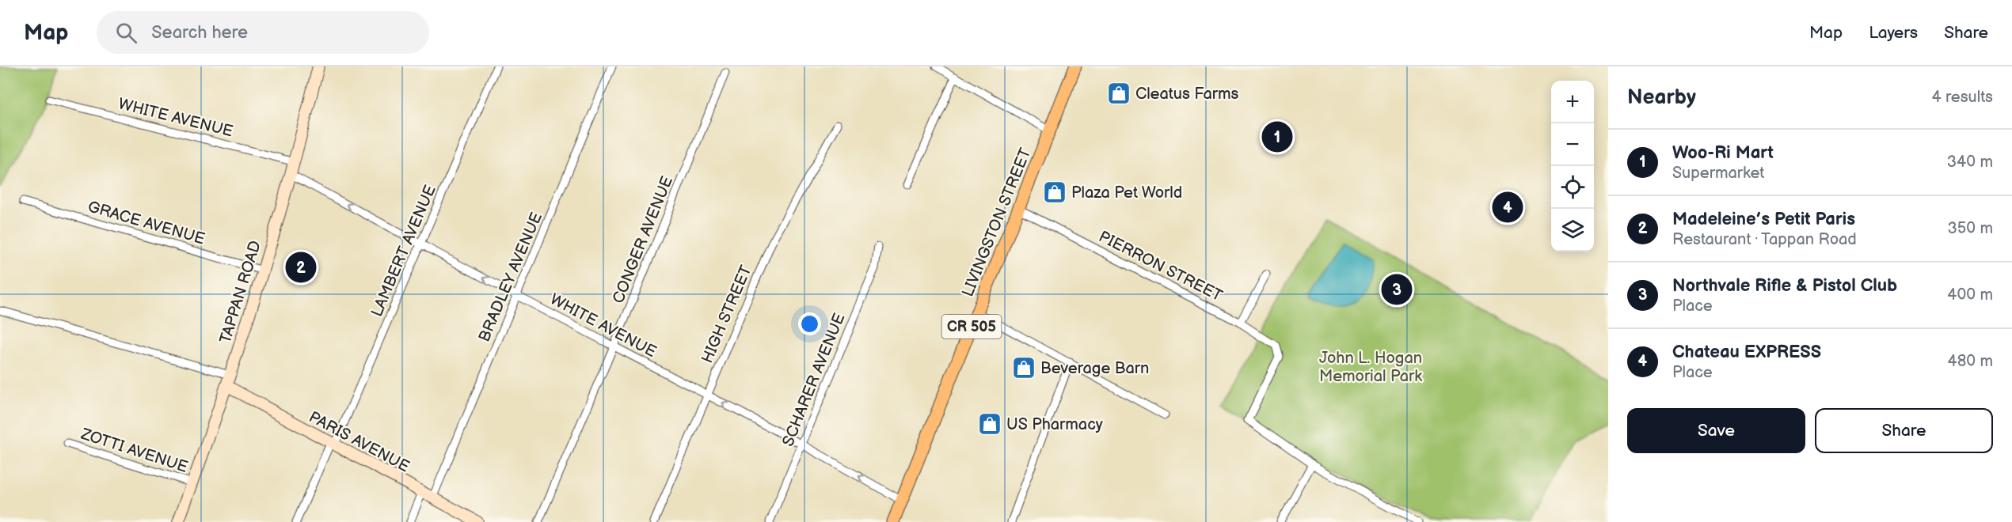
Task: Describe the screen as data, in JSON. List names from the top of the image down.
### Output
{
  "streets": {
    "main road": ["LIVINGSTON STREET", "CR 505"],
    "street": [
      "WHITE AVENUE",
      "GRACE AVENUE",
      "CONGER AVENUE",
      "LAMBERT AVENUE",
      "PIERRON STREET",
      "BRADLEY AVENUE",
      "TAPPAN ROAD",
      "HIGH STREET",
      "SCHARER AVENUE",
      "PARIS AVENUE",
      "ZOTTI AVENUE"
    ]
  },
  "crossings": [
    ["WHITE AVENUE", "LIVINGSTON STREET"],
    ["WHITE AVENUE", "CONGER AVENUE"],
    ["WHITE AVENUE", "LAMBERT AVENUE"],
    ["WHITE AVENUE", "BRADLEY AVENUE"],
    ["WHITE AVENUE", "TAPPAN ROAD"],
    ["WHITE AVENUE", "HIGH STREET"],
    ["WHITE AVENUE", "SCHARER AVENUE"],
    ["GRACE AVENUE", "TAPPAN ROAD"],
    ["LIVINGSTON STREET", "PIERRON STREET"],
    ["LAMBERT AVENUE", "PARIS AVENUE"],
    ["BRADLEY AVENUE", "PARIS AVENUE"],
    ["TAPPAN ROAD", "PARIS AVENUE"],
    ["TAPPAN ROAD", "ZOTTI AVENUE"]
  ],
  "one_way": ["WHITE AVENUE"],
  "parks": ["John L. Hogan Memorial Park"],
  "places": {
    "shop": [
      "Cleatus Farms",
      "Plaza Pet World",
      "Beverage Barn",
      "US Pharmacy"
    ]
  },
  "page": {
    "header": "Map",
    "search": "Search here",
    "nav": ["Map", "Layers", "Share"],
    "heading": ["Nearby", "4 results"],
    "map_buttons": ["+", "−"],
    "pins": [
      "1",
      "4",
      "2",
      "3"
    ],
    "list": [
      {
        "mark": "1",
        "name": "Woo-Ri Mart",
        "note": "Supermarket",
        "value": "340 m"
      },
      {
        "mark": "2",
        "name": "Madeleine’s Petit Paris",
        "note": "Restaurant · Tappan Road",
        "value": "350 m"
      },
      {
        "mark": "3",
        "name": "Northvale Rifle & Pistol Club",
        "note": "Place",
        "value": "400 m"
      },
      {
        "mark": "4",
        "name": "Chateau EXPRESS",
        "note": "Place",
        "value": "480 m"
      }
    ],
    "buttons": ["Save", "Share"]
  }
}
